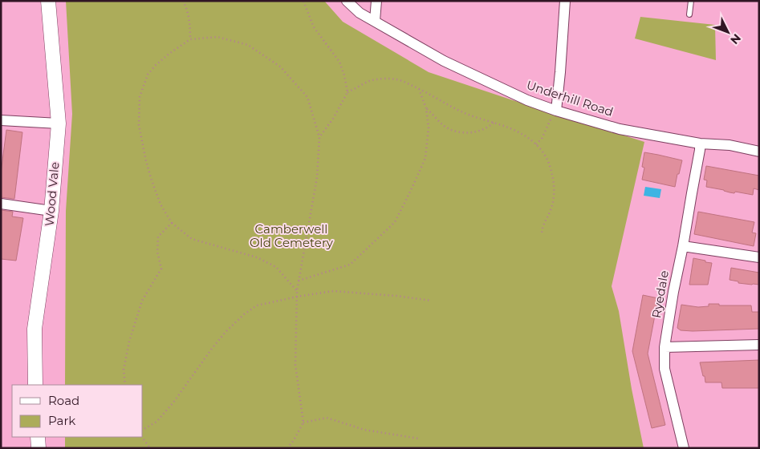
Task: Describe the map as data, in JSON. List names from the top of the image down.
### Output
{
  "streets": {
    "street": ["Underhill Road", "Wood Vale", "Ryedale"]
  },
  "crossings": [
    ["Underhill Road", "Ryedale"]
  ],
  "parks": ["Camberwell Old Cemetery"],
  "legend": ["Road", "Park"],
  "north": "bottom right"
}
